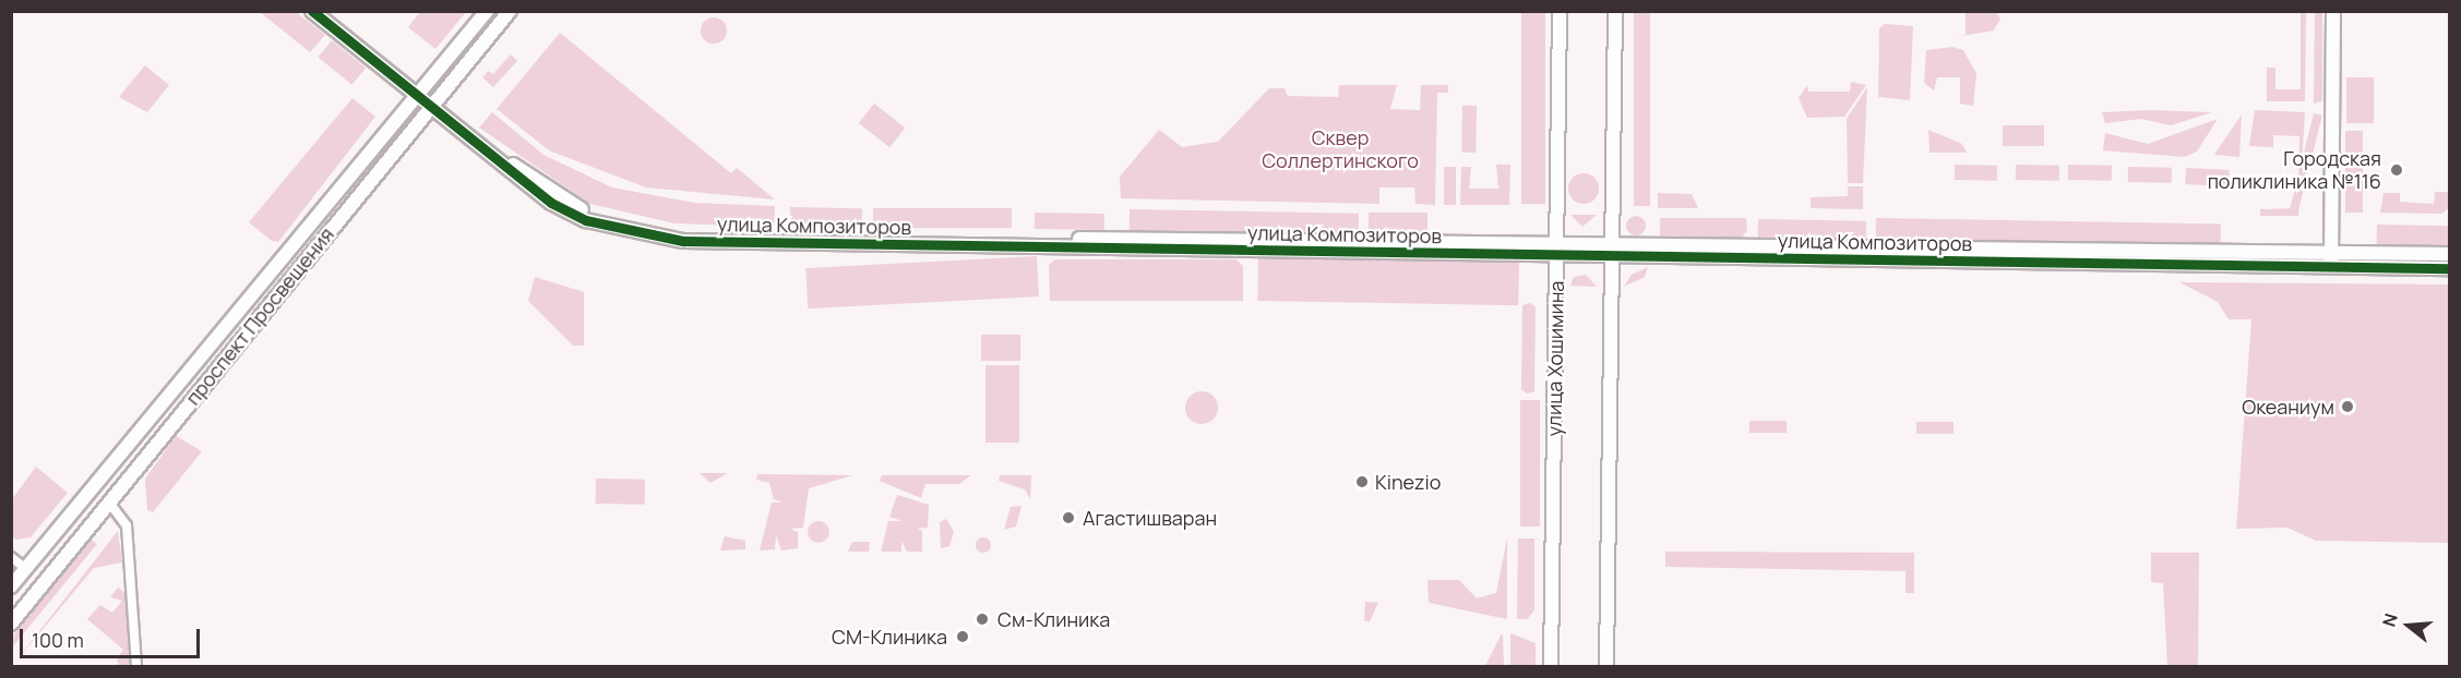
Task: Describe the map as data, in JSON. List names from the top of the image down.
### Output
{
  "streets": {
    "street": ["улица Композиторов", "проспект Просвещения", "улица Хошимина"]
  },
  "crossings": [
    ["улица Композиторов", "проспект Просвещения"],
    ["улица Композиторов", "улица Хошимина"]
  ],
  "parks": ["Сквер Соллертинского"],
  "places": [
    "Городская поликлиника №116",
    "Океаниум",
    "Kinezio",
    "Агастишваран",
    "См-Клиника",
    "СМ-Клиника"
  ],
  "scale_bar": "100 m",
  "north": "left"
}
